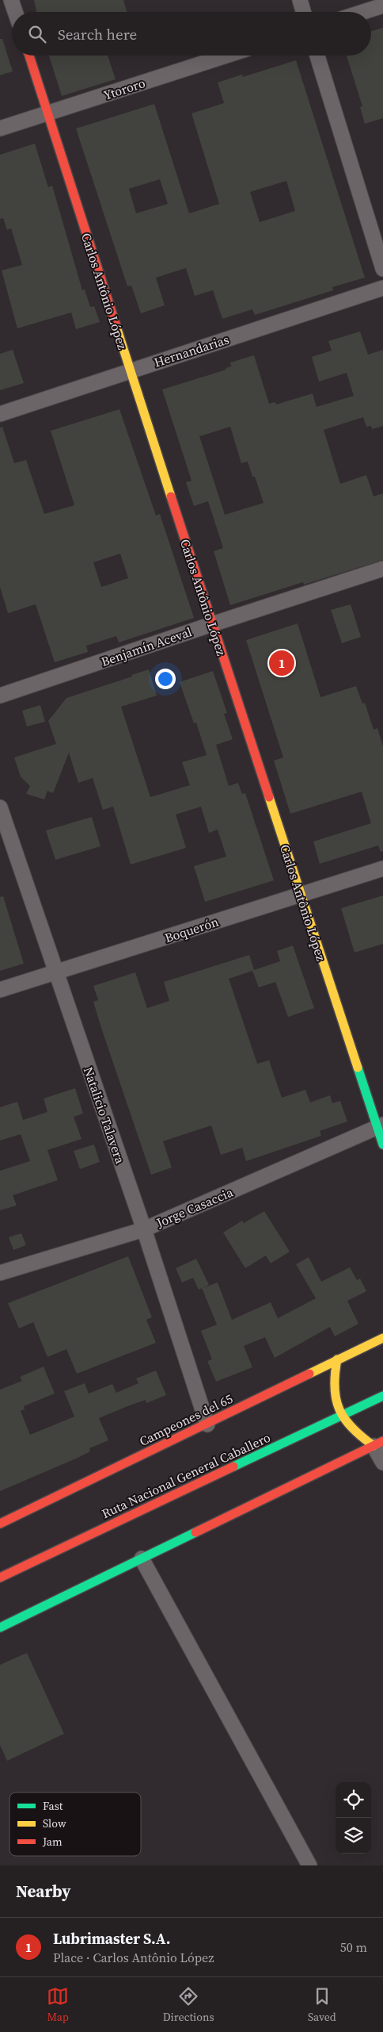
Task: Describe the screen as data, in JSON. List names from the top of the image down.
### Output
{
  "streets": {
    "main road": ["Carlos Antônio López", "Campeones del 65", "Ruta Nacional General Caballero"],
    "street": [
      "Ytororo",
      "Hernandarias",
      "Benjamín Aceval",
      "Boquerón",
      "Natalicio Talavera",
      "Jorge Casaccia"
    ]
  },
  "crossings": [
    ["Ytororo", "Carlos Antônio López"],
    ["Carlos Antônio López", "Hernandarias"],
    ["Carlos Antônio López", "Benjamín Aceval"],
    ["Carlos Antônio López", "Boquerón"],
    ["Carlos Antônio López", "Jorge Casaccia"],
    ["Boquerón", "Natalicio Talavera"],
    ["Natalicio Talavera", "Jorge Casaccia"],
    ["Natalicio Talavera", "Campeones del 65"]
  ],
  "legend": ["Fast", "Slow", "Jam"],
  "page": {
    "search": "Search here",
    "pins": "1",
    "heading": "Nearby",
    "list": [
      {
        "mark": "1",
        "name": "Lubrimaster S.A.",
        "note": "Place · Carlos Antônio López",
        "value": "50 m"
      }
    ],
    "nav": ["Map", "Directions", "Saved"]
  }
}
